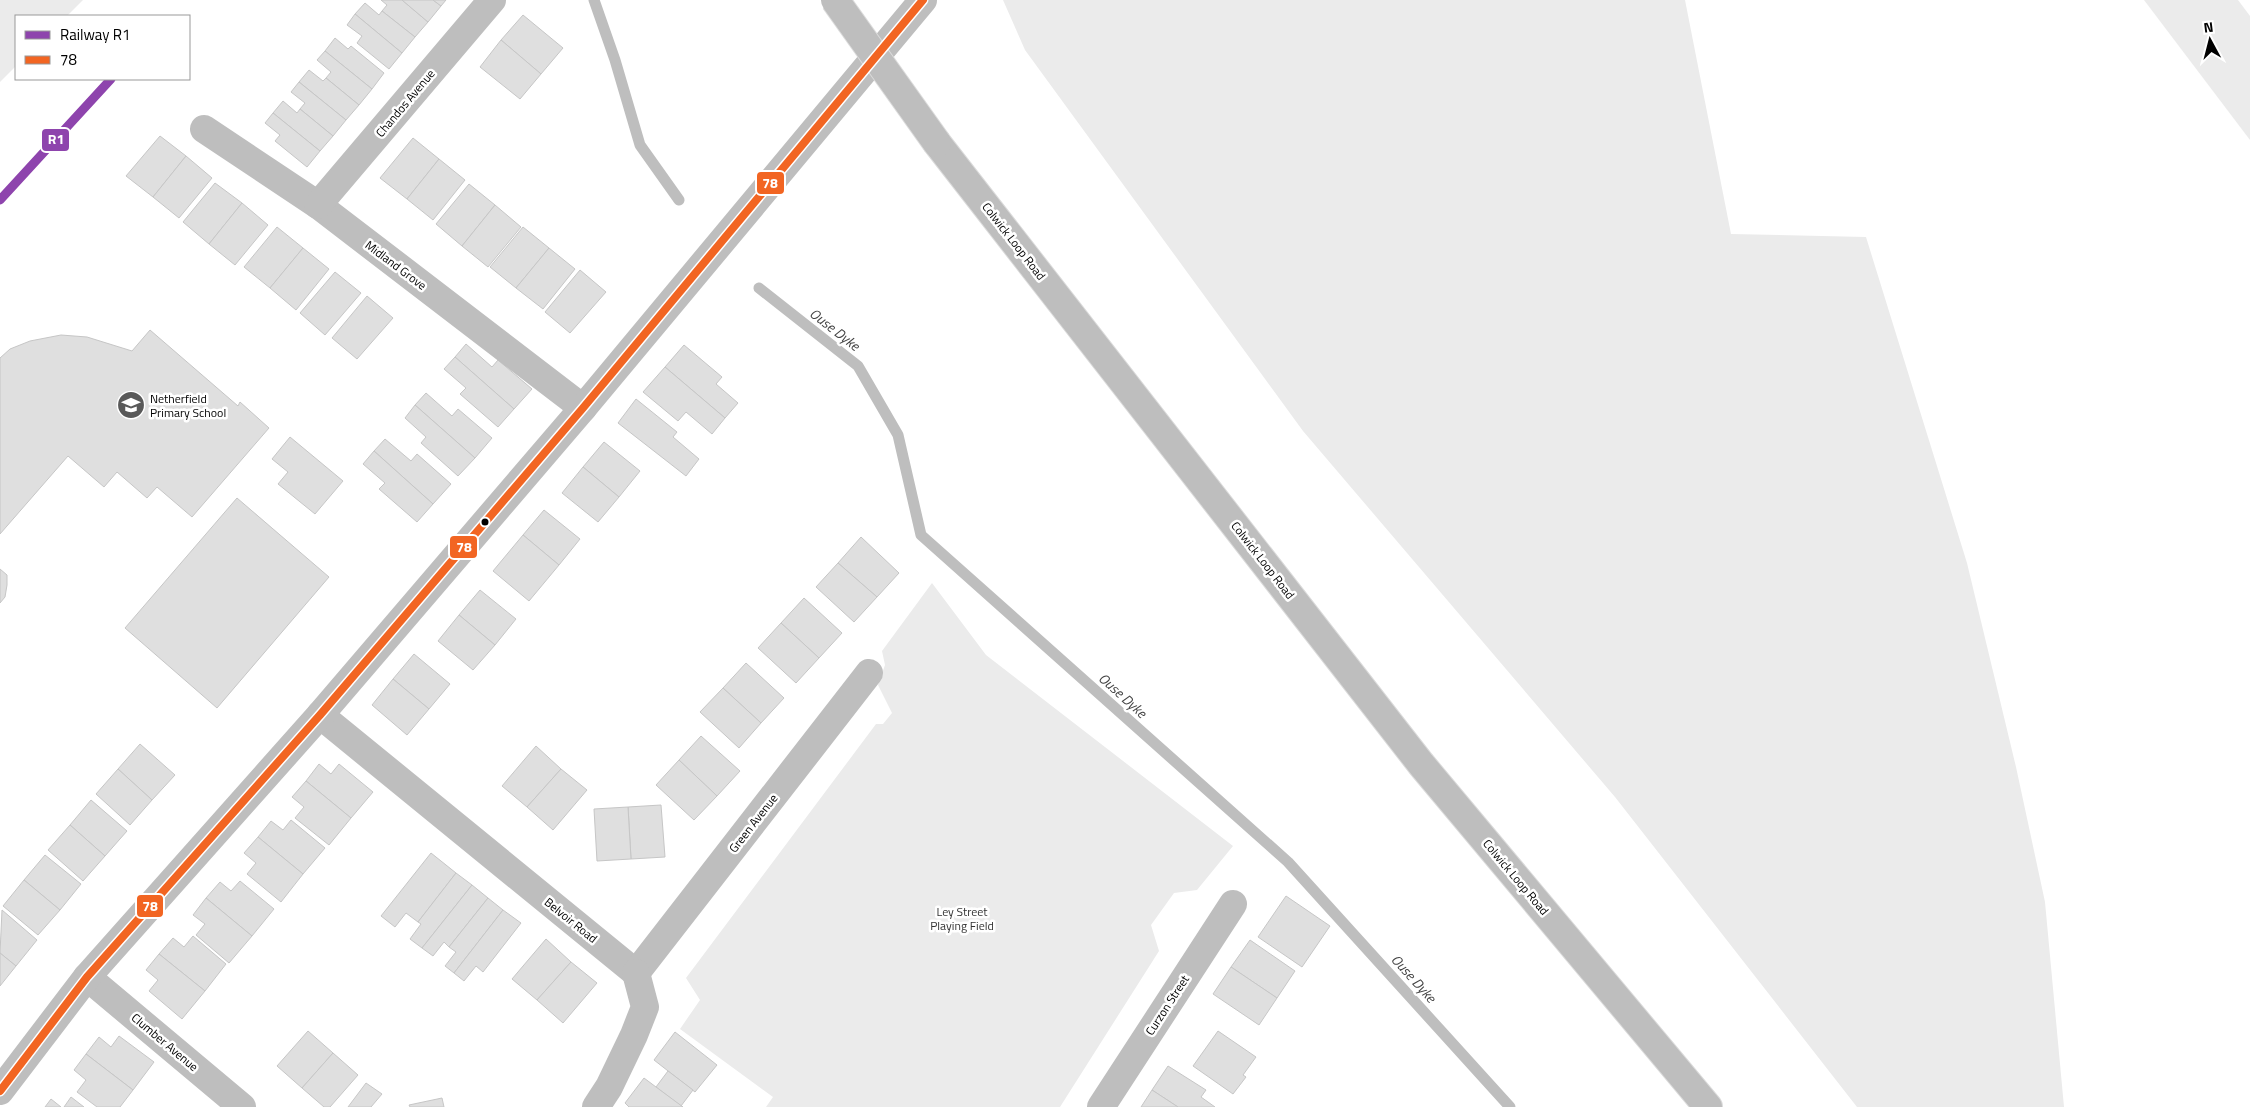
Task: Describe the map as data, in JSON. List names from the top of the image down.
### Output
{
  "streets": {
    "street": [
      "Chandos Avenue",
      "Colwick Loop Road",
      "Midland Grove",
      "Green Avenue",
      "Belvoir Road",
      "Curzon Street",
      "Clumber Avenue"
    ]
  },
  "crossings": [
    ["Chandos Avenue", "Midland Grove"],
    ["Green Avenue", "Belvoir Road"]
  ],
  "water": ["Ouse Dyke"],
  "parks": ["Ley Street Playing Field"],
  "places": {
    "school or university": ["Netherfield Primary School"]
  },
  "lines": ["transit line 78", "rail line R1"],
  "legend": ["Railway R1", "78"],
  "north": "top"
}
